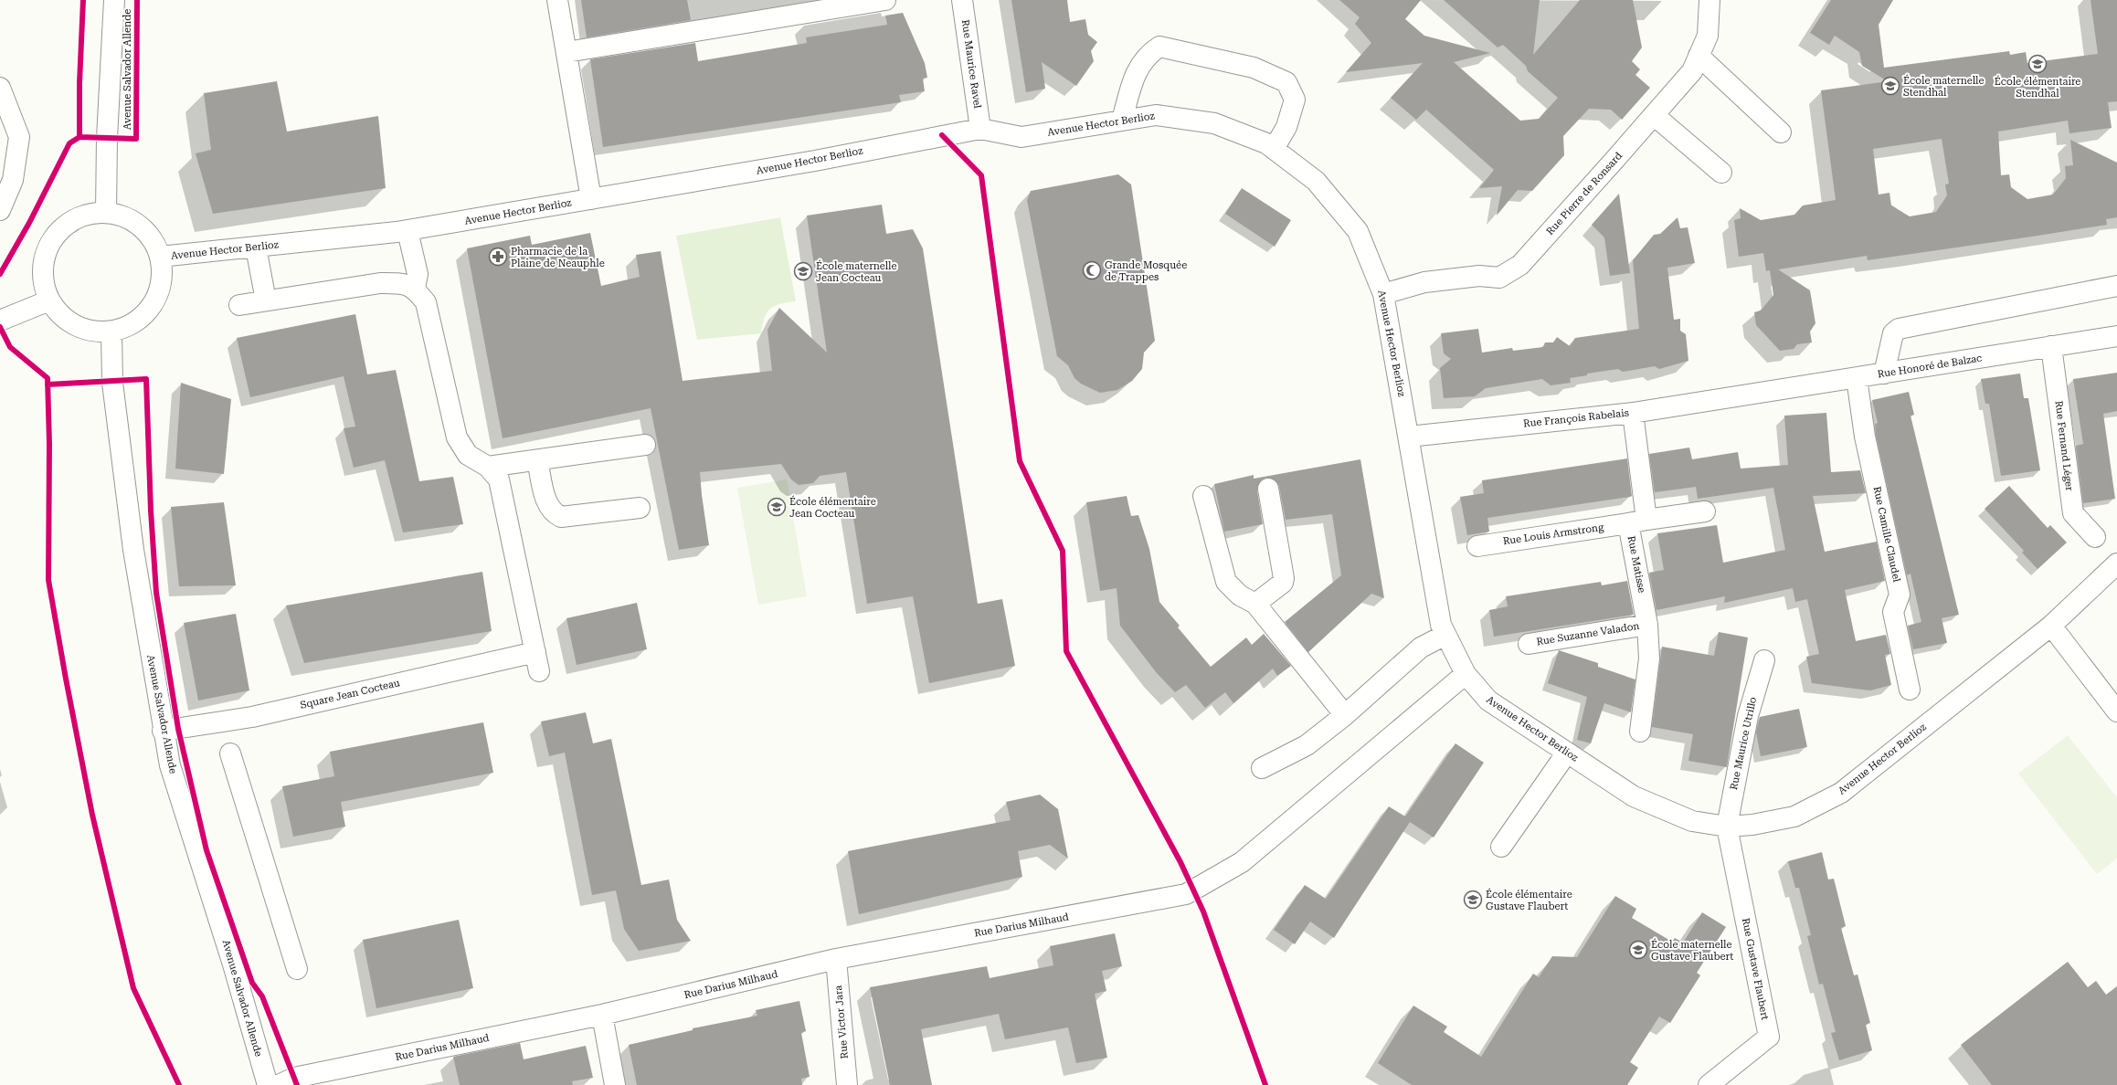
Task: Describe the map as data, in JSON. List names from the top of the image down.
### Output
{
  "streets": {
    "street": [
      "Rue Maurice Ravel",
      "Avenue Salvador Allende",
      "Avenue Hector Berlioz",
      "Rue Pierre de Ronsard",
      "Rue Honoré de Balzac",
      "Rue François Rabelais",
      "Rue Fernand Léger",
      "Rue Louis Armstrong",
      "Rue Camille Claudel",
      "Rue Matisse",
      "Rue Suzanne Valadon",
      "Square Jean Cocteau",
      "Rue Maurice Utrillo",
      "Rue Darius Milhaud",
      "Rue Gustave Flaubert",
      "Rue Victor Jara"
    ]
  },
  "crossings": [
    ["Rue Maurice Ravel", "Avenue Hector Berlioz"],
    ["Avenue Salvador Allende", "Avenue Hector Berlioz"],
    ["Avenue Salvador Allende", "Square Jean Cocteau"],
    ["Avenue Hector Berlioz", "Rue Pierre de Ronsard"],
    ["Avenue Hector Berlioz", "Rue François Rabelais"],
    ["Avenue Hector Berlioz", "Rue Maurice Utrillo"],
    ["Avenue Hector Berlioz", "Rue Darius Milhaud"],
    ["Avenue Hector Berlioz", "Rue Gustave Flaubert"],
    ["Rue Honoré de Balzac", "Rue François Rabelais"],
    ["Rue Honoré de Balzac", "Rue Fernand Léger"],
    ["Rue Honoré de Balzac", "Rue Camille Claudel"],
    ["Rue François Rabelais", "Rue Matisse"],
    ["Rue Louis Armstrong", "Rue Matisse"],
    ["Rue Matisse", "Rue Suzanne Valadon"],
    ["Rue Maurice Utrillo", "Rue Gustave Flaubert"],
    ["Rue Darius Milhaud", "Rue Victor Jara"]
  ],
  "places": {
    "school or university": [
      "École élémentaire Stendhal",
      "École maternelle Stendhal",
      "École maternelle Jean Cocteau",
      "École élémentaire Jean Cocteau",
      "École élémentaire Gustave Flaubert",
      "École maternelle Gustave Flaubert"
    ],
    "pharmacy": ["Pharmacie de la Plaine de Neauphle"],
    "mosque": ["Grande Mosquée de Trappes"]
  }
}
